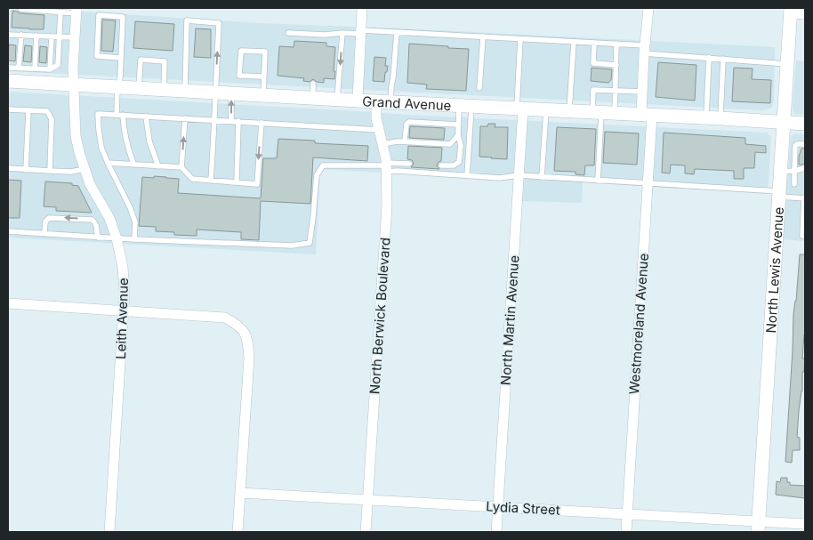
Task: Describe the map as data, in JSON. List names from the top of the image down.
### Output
{
  "streets": {
    "main road": ["Grand Avenue", "North Lewis Avenue"],
    "street": [
      "North Berwick Boulevard",
      "Leith Avenue",
      "North Martin Avenue",
      "Westmoreland Avenue",
      "Lydia Street"
    ]
  },
  "crossings": [
    ["Grand Avenue", "North Lewis Avenue"],
    ["Grand Avenue", "North Berwick Boulevard"],
    ["Grand Avenue", "Leith Avenue"],
    ["Grand Avenue", "North Martin Avenue"],
    ["Grand Avenue", "Westmoreland Avenue"],
    ["North Lewis Avenue", "Lydia Street"],
    ["North Berwick Boulevard", "Lydia Street"],
    ["North Martin Avenue", "Lydia Street"],
    ["Westmoreland Avenue", "Lydia Street"]
  ]
}
